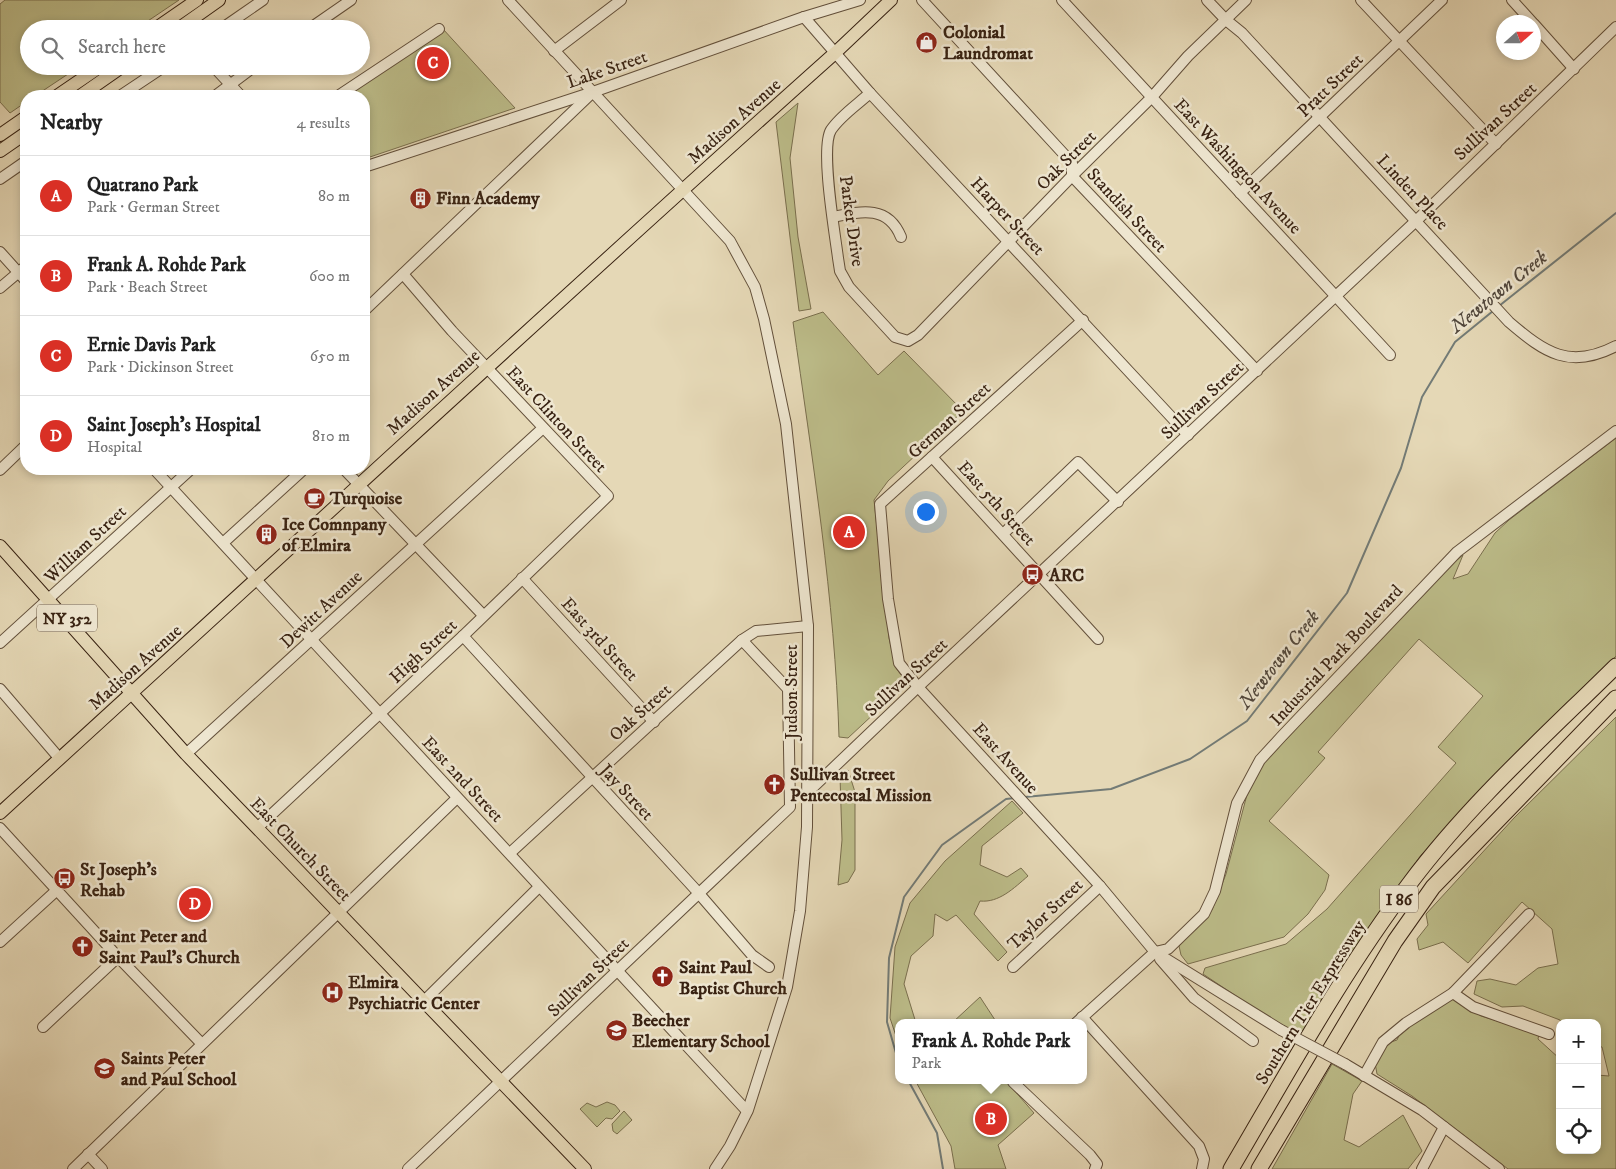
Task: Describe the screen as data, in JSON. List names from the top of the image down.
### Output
{
  "streets": {
    "highway": ["I 86", "Southern Tier Expressway"],
    "main road": ["Madison Avenue", "NY 352", "East Church Street"],
    "street": [
      "Lake Street",
      "Pratt Street",
      "Sullivan Street",
      "Oak Street",
      "East Washington Avenue",
      "Linden Place",
      "Standish Street",
      "Harper Street",
      "Parker Drive",
      "East Clinton Street",
      "German Street",
      "East 5th Street",
      "William Street",
      "Dewitt Avenue",
      "East 3rd Street",
      "High Street",
      "Industrial Park Boulevard",
      "Judson Street",
      "East Avenue",
      "East 2nd Street",
      "Jay Street",
      "Taylor Street"
    ]
  },
  "crossings": [
    ["Lake Street", "Harper Street"],
    ["Pratt Street", "East Washington Avenue"],
    ["Pratt Street", "Linden Place"],
    ["Madison Avenue", "Harper Street"],
    ["Madison Avenue", "East Clinton Street"],
    ["Madison Avenue", "Judson Street"],
    ["Madison Avenue", "East 2nd Street"],
    ["Madison Avenue", "East Church Street"],
    ["Sullivan Street", "Oak Street"],
    ["Sullivan Street", "East Washington Avenue"],
    ["Sullivan Street", "Linden Place"],
    ["Sullivan Street", "Standish Street"],
    ["Sullivan Street", "Harper Street"],
    ["Sullivan Street", "East 5th Street"],
    ["Sullivan Street", "Judson Street"],
    ["Sullivan Street", "East Avenue"],
    ["Sullivan Street", "East 2nd Street"],
    ["Sullivan Street", "Jay Street"],
    ["Sullivan Street", "East Church Street"],
    ["Oak Street", "East Washington Avenue"],
    ["Oak Street", "Linden Place"],
    ["Oak Street", "Standish Street"],
    ["Oak Street", "Harper Street"],
    ["Oak Street", "Parker Drive"],
    ["Oak Street", "East 3rd Street"],
    ["Oak Street", "Judson Street"],
    ["Oak Street", "East 2nd Street"],
    ["Oak Street", "Jay Street"],
    ["Harper Street", "Parker Drive"],
    ["Harper Street", "German Street"],
    ["East Clinton Street", "Dewitt Avenue"],
    ["East Clinton Street", "High Street"],
    ["German Street", "East 5th Street"],
    ["German Street", "East Avenue"],
    ["William Street", "East 2nd Street"],
    ["William Street", "East Church Street"],
    ["Dewitt Avenue", "East 2nd Street"],
    ["Dewitt Avenue", "East Church Street"],
    ["East 3rd Street", "High Street"],
    ["High Street", "East 2nd Street"],
    ["High Street", "Jay Street"],
    ["High Street", "East Church Street"],
    ["Industrial Park Boulevard", "East Avenue"],
    ["Judson Street", "East 2nd Street"],
    ["East Avenue", "Taylor Street"]
  ],
  "water": ["Newtown Creek"],
  "places": {
    "shop": ["Colonial Laundromat"],
    "building": ["Finn Academy", "Ice Comnpany of Elmira"],
    "cafe": ["Turquoise"],
    "bus stop": ["ARC", "St Joseph's Rehab"],
    "church": ["Sullivan Street Pentecostal Mission", "Saint Peter and Saint Paul's Church", "Saint Paul Baptist Church"],
    "hospital": ["Elmira Psychiatric Center"],
    "school or university": ["Beecher Elementary School", "Saints Peter and Paul School"]
  },
  "north": "right",
  "page": {
    "search": "Search here",
    "pins": [
      "C",
      "A",
      "D",
      "B"
    ],
    "heading": ["Nearby", "4 results"],
    "list": [
      {
        "mark": "A",
        "name": "Quatrano Park",
        "note": "Park · German Street",
        "value": "80 m"
      },
      {
        "mark": "B",
        "name": "Frank A. Rohde Park",
        "note": "Park · Beach Street",
        "value": "600 m"
      },
      {
        "mark": "C",
        "name": "Ernie Davis Park",
        "note": "Park · Dickinson Street",
        "value": "650 m"
      },
      {
        "mark": "D",
        "name": "Saint Joseph's Hospital",
        "note": "Hospital",
        "value": "810 m"
      }
    ],
    "map_buttons": ["+", "−"],
    "popup": ["Frank A. Rohde Park", "Park"]
  }
}
